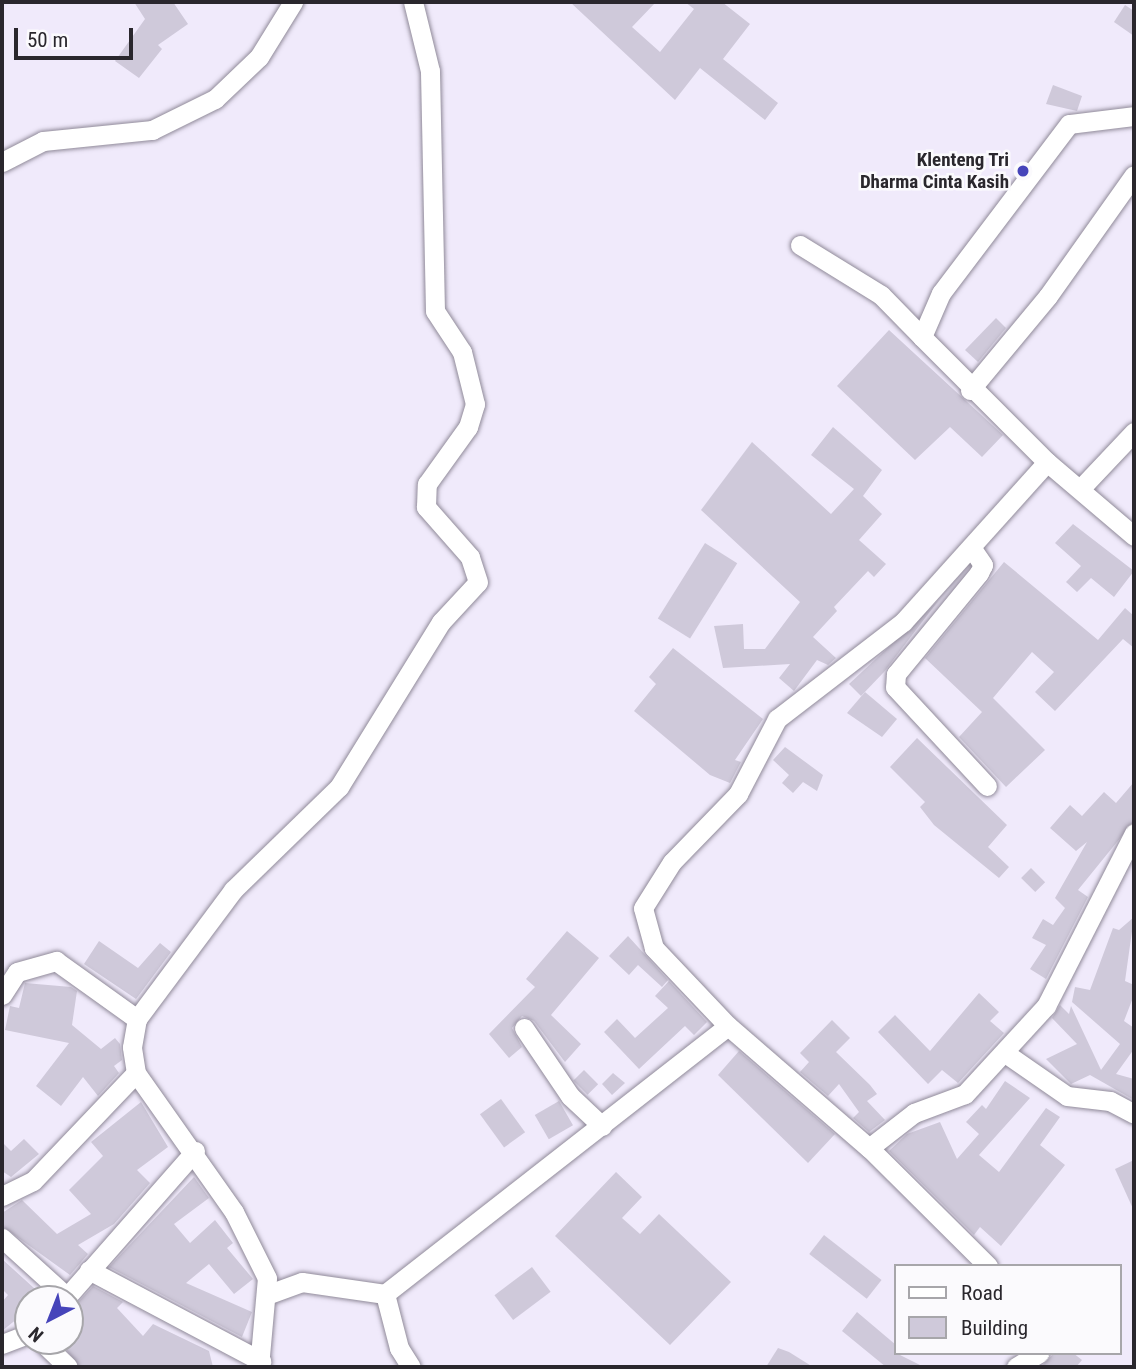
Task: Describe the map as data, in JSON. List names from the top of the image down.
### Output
{
  "places": ["Klenteng Tri Dharma Cinta Kasih"],
  "legend": ["Road", "Building"],
  "scale_bar": "50 m",
  "north": "bottom left"
}
